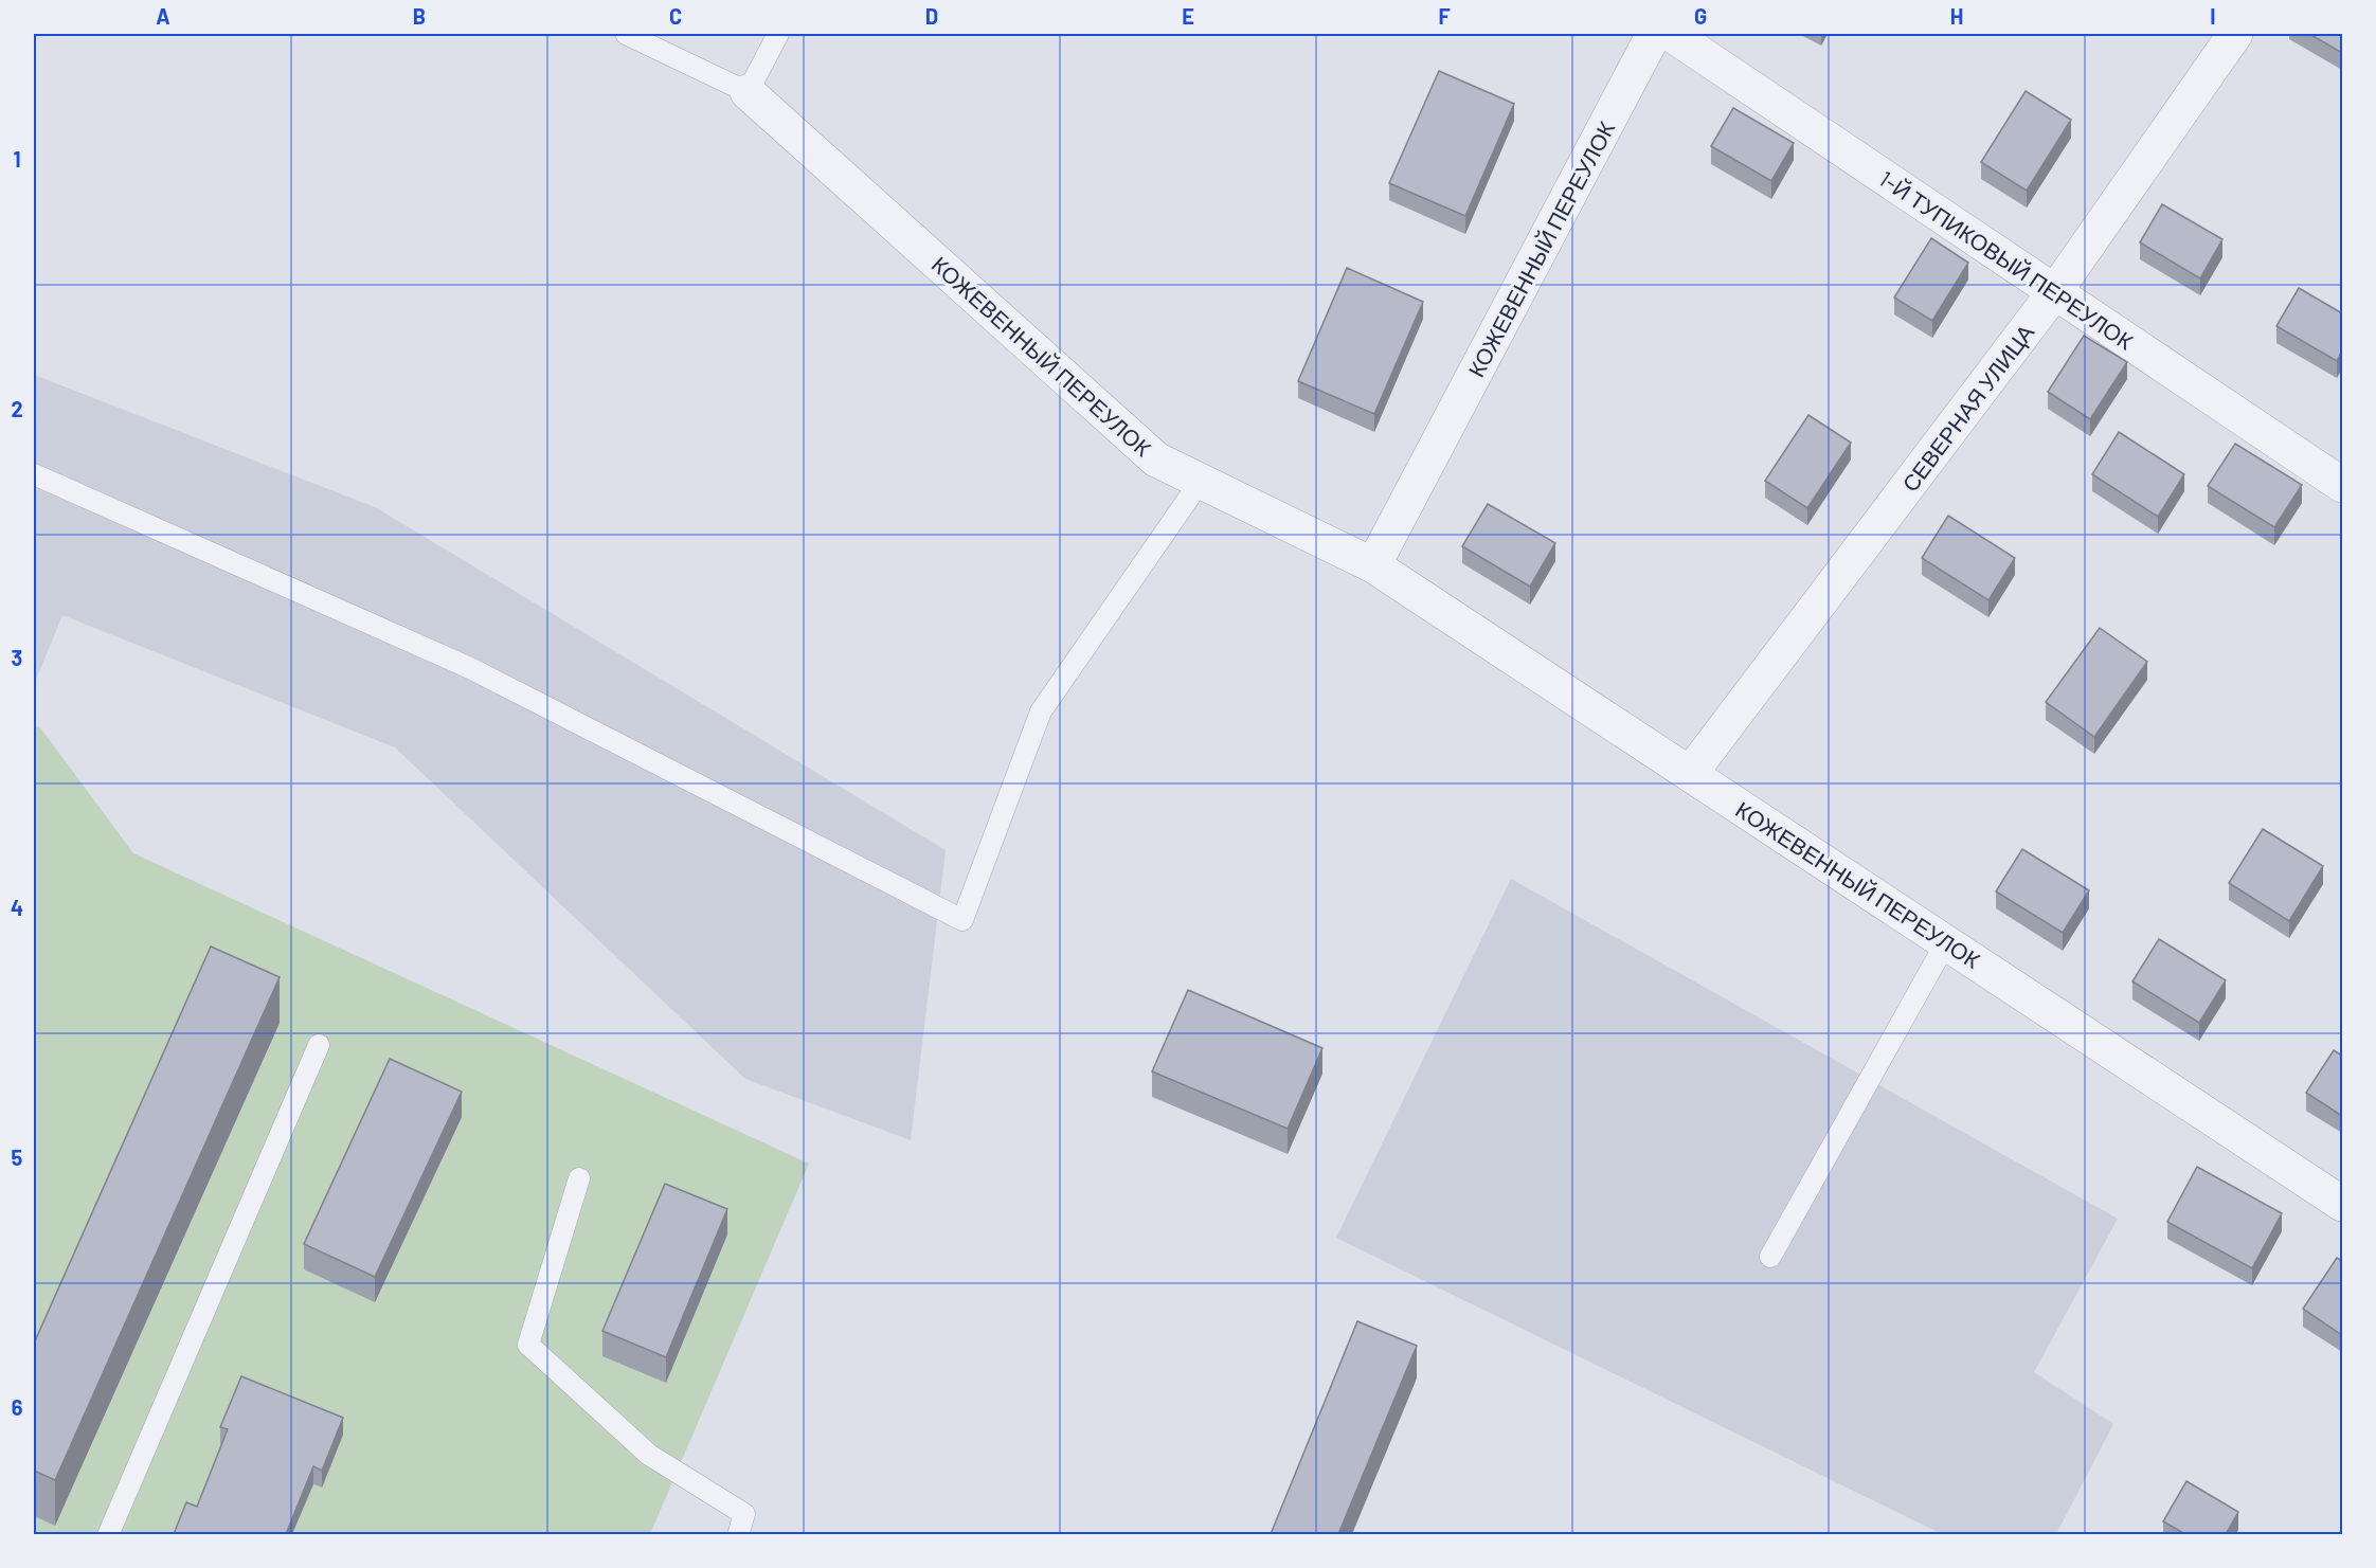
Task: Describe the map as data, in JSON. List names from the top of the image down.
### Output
{
  "streets": {
    "street": ["КОЖЕВЕННЫЙ ПЕРЕУЛОК", "1-Й ТУПИКОВЫЙ ПЕРЕУЛОК", "СЕВЕРНАЯ УЛИЦА"]
  },
  "crossings": [
    ["КОЖЕВЕННЫЙ ПЕРЕУЛОК", "СЕВЕРНАЯ УЛИЦА"],
    ["1-Й ТУПИКОВЫЙ ПЕРЕУЛОК", "СЕВЕРНАЯ УЛИЦА"]
  ],
  "grid": {
    "columns": [
      "A",
      "B",
      "C",
      "D",
      "E",
      "F",
      "G",
      "H",
      "I"
    ],
    "rows": [
      "1",
      "2",
      "3",
      "4",
      "5",
      "6"
    ]
  }
}
